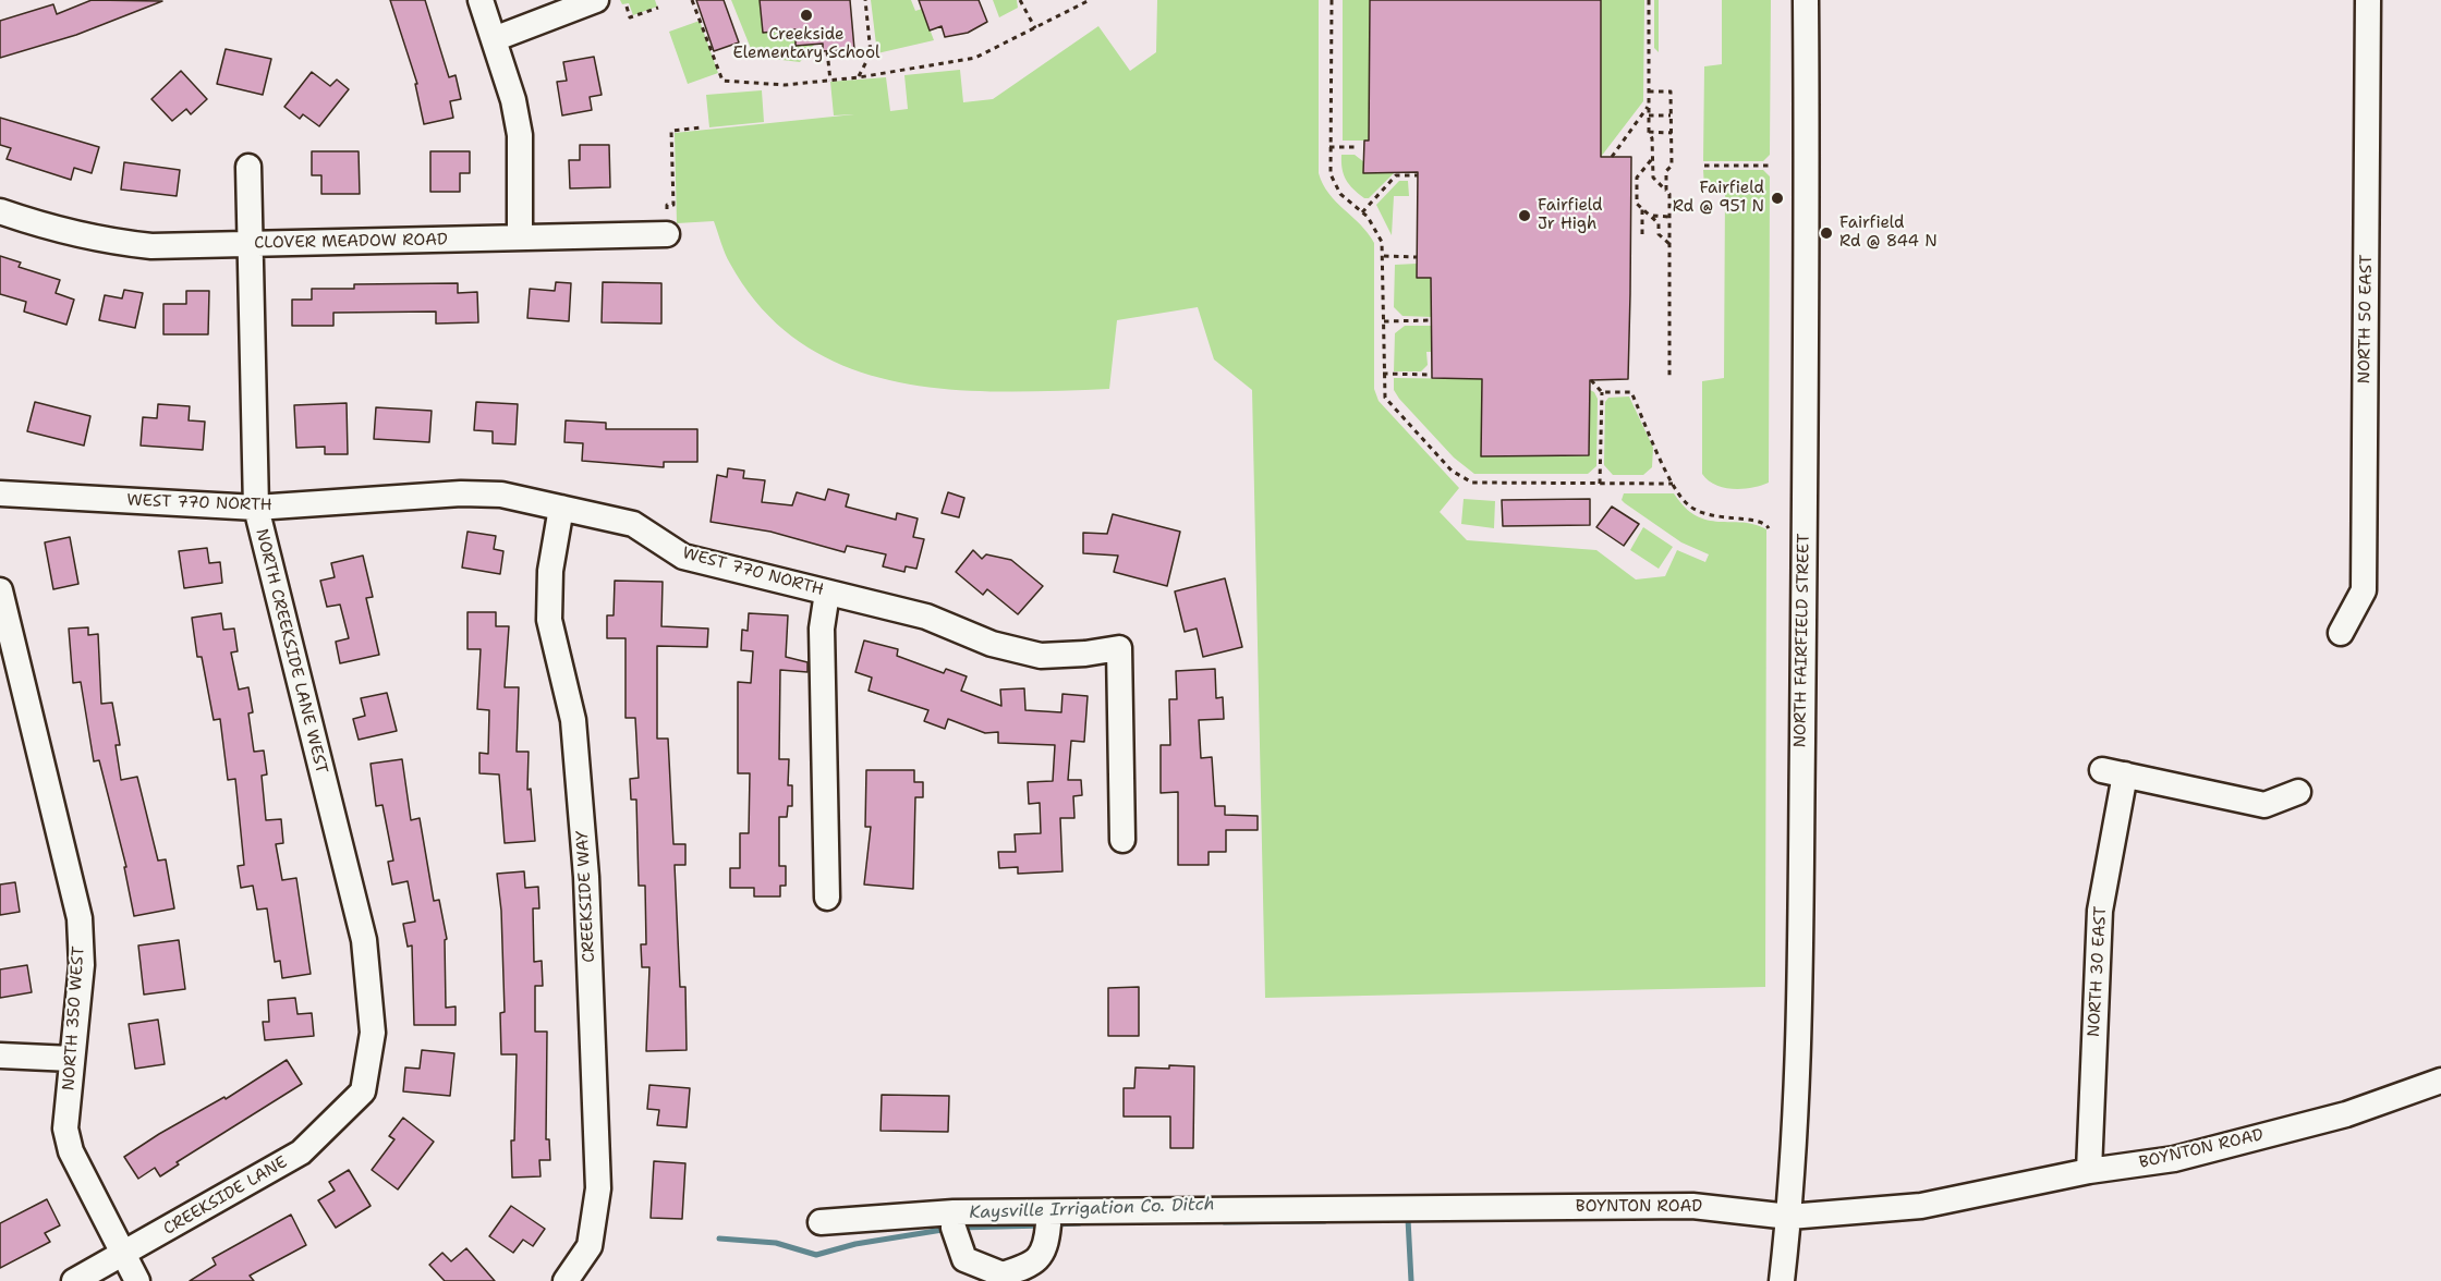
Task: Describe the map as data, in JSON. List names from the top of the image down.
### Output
{
  "streets": {
    "street": [
      "CLOVER MEADOW ROAD",
      "NORTH 50 EAST",
      "WEST 770 NORTH",
      "NORTH FAIRFIELD STREET",
      "NORTH CREEKSIDE LANE WEST",
      "CREEKSIDE WAY",
      "NORTH 30 EAST",
      "NORTH 350 WEST",
      "BOYNTON ROAD",
      "CREEKSIDE LANE"
    ]
  },
  "crossings": [
    ["CLOVER MEADOW ROAD", "NORTH CREEKSIDE LANE WEST"],
    ["WEST 770 NORTH", "NORTH CREEKSIDE LANE WEST"],
    ["WEST 770 NORTH", "CREEKSIDE WAY"],
    ["NORTH FAIRFIELD STREET", "BOYNTON ROAD"],
    ["NORTH CREEKSIDE LANE WEST", "CREEKSIDE LANE"],
    ["NORTH 30 EAST", "BOYNTON ROAD"],
    ["NORTH 350 WEST", "CREEKSIDE LANE"]
  ],
  "water": ["Kaysville Irrigation Co. Ditch"],
  "places": [
    "Creekside Elementary School",
    "Fairfield Rd @ 951 N",
    "Fairfield Jr High",
    "Fairfield Rd @ 844 N"
  ]
}
